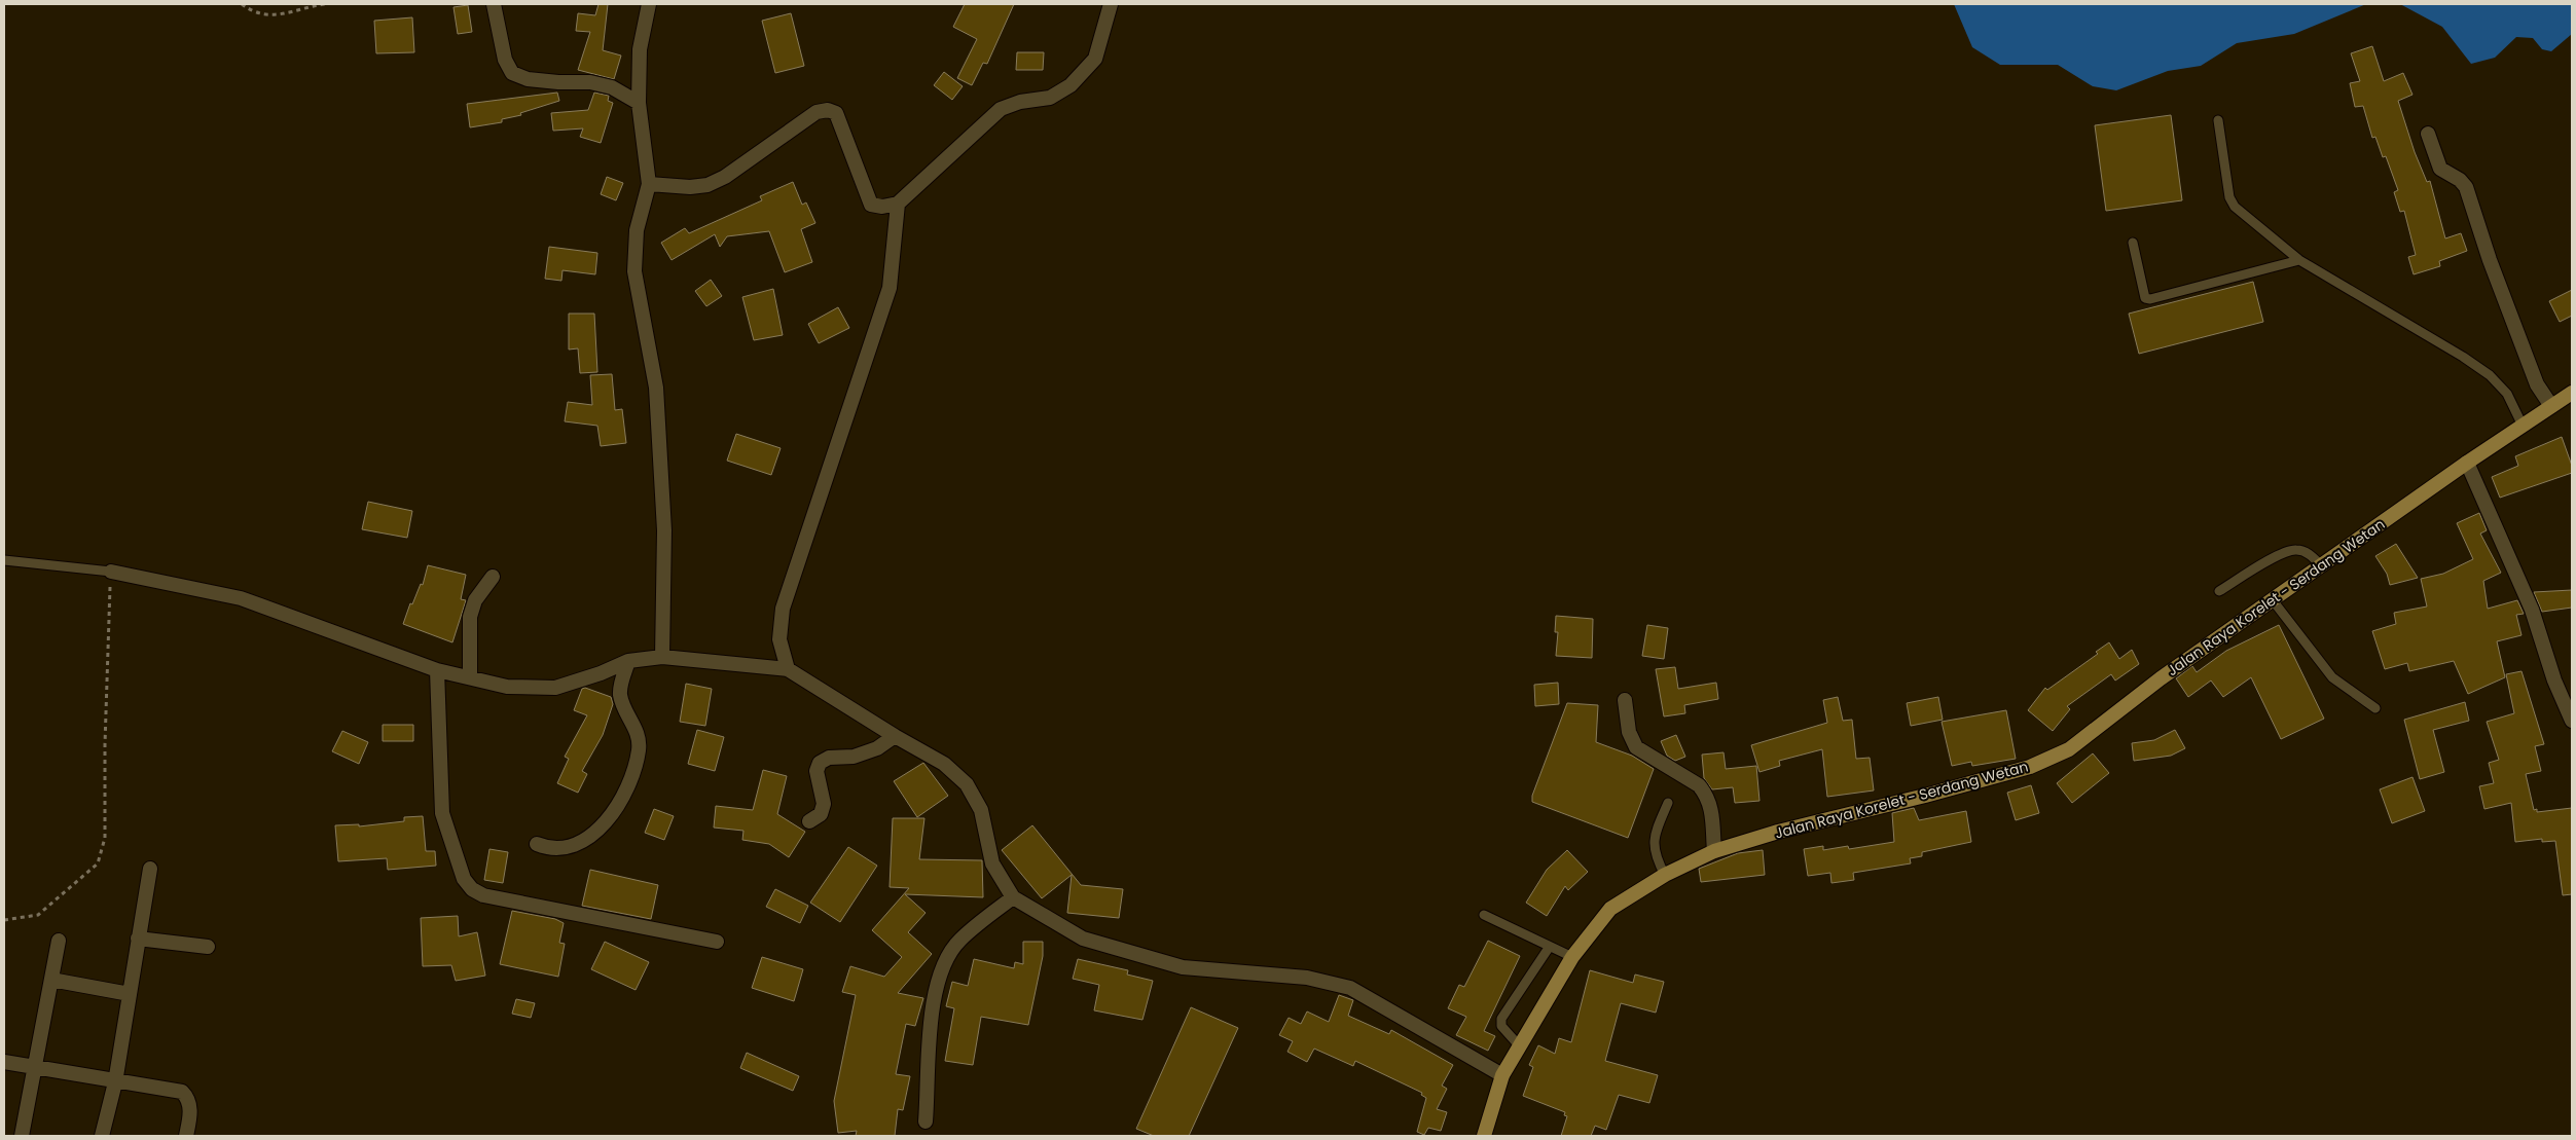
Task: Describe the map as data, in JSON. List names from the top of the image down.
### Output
{
  "streets": {
    "main road": ["Jalan Raya Korelet - Serdang Wetan"]
  }
}
